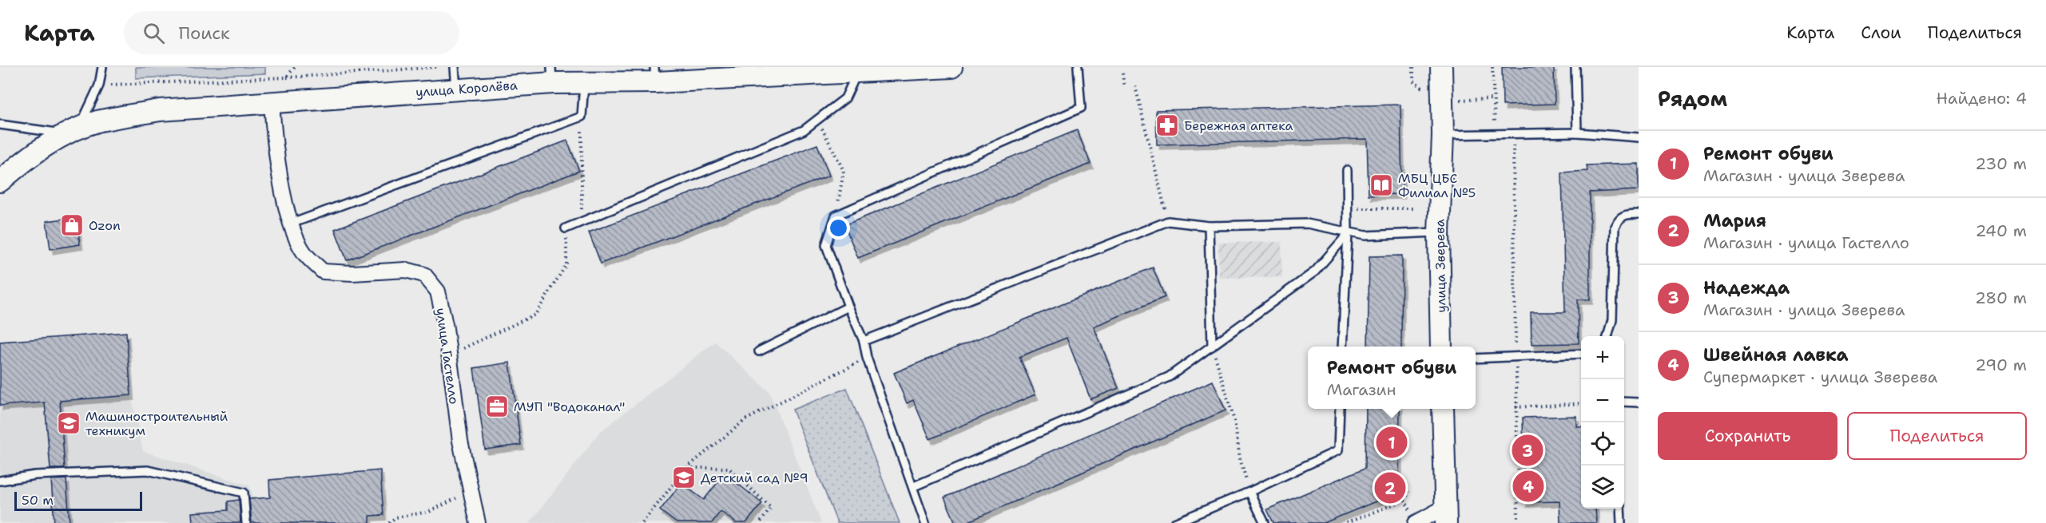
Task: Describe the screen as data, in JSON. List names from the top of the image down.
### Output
{
  "streets": {
    "main road": ["улица Королёва", "улица Зверева"],
    "street": ["улица Гастелло"]
  },
  "crossings": [
    ["улица Королёва", "улица Гастелло"]
  ],
  "places": {
    "pharmacy": ["Бережная аптека"],
    "library": ["МБЦ ЦБС Филиал №5"],
    "shop": ["Ozon"],
    "office": ["МУП \"Водоканал\""],
    "school or university": ["Машиностроительный техникум", "Детский сад №9"]
  },
  "scale_bar": "50 m",
  "page": {
    "header": "Карта",
    "search": "Поиск",
    "nav": ["Карта", "Слои", "Поделиться"],
    "heading": ["Рядом", "Найдено: 4"],
    "list": [
      {
        "mark": "1",
        "name": "Ремонт обуви",
        "note": "Магазин · улица Зверева",
        "value": "230 m"
      },
      {
        "mark": "2",
        "name": "Мария",
        "note": "Магазин · улица Гастелло",
        "value": "240 m"
      },
      {
        "mark": "3",
        "name": "Надежда",
        "note": "Магазин · улица Зверева",
        "value": "280 m"
      },
      {
        "mark": "4",
        "name": "Швейная лавка",
        "note": "Супермаркет · улица Зверева",
        "value": "290 m"
      }
    ],
    "map_buttons": ["+", "−"],
    "popup": ["Ремонт обуви", "Магазин"],
    "buttons": ["Сохранить", "Поделиться"],
    "pins": [
      "1",
      "3",
      "4",
      "2"
    ],
    "scale": "50 m"
  }
}
